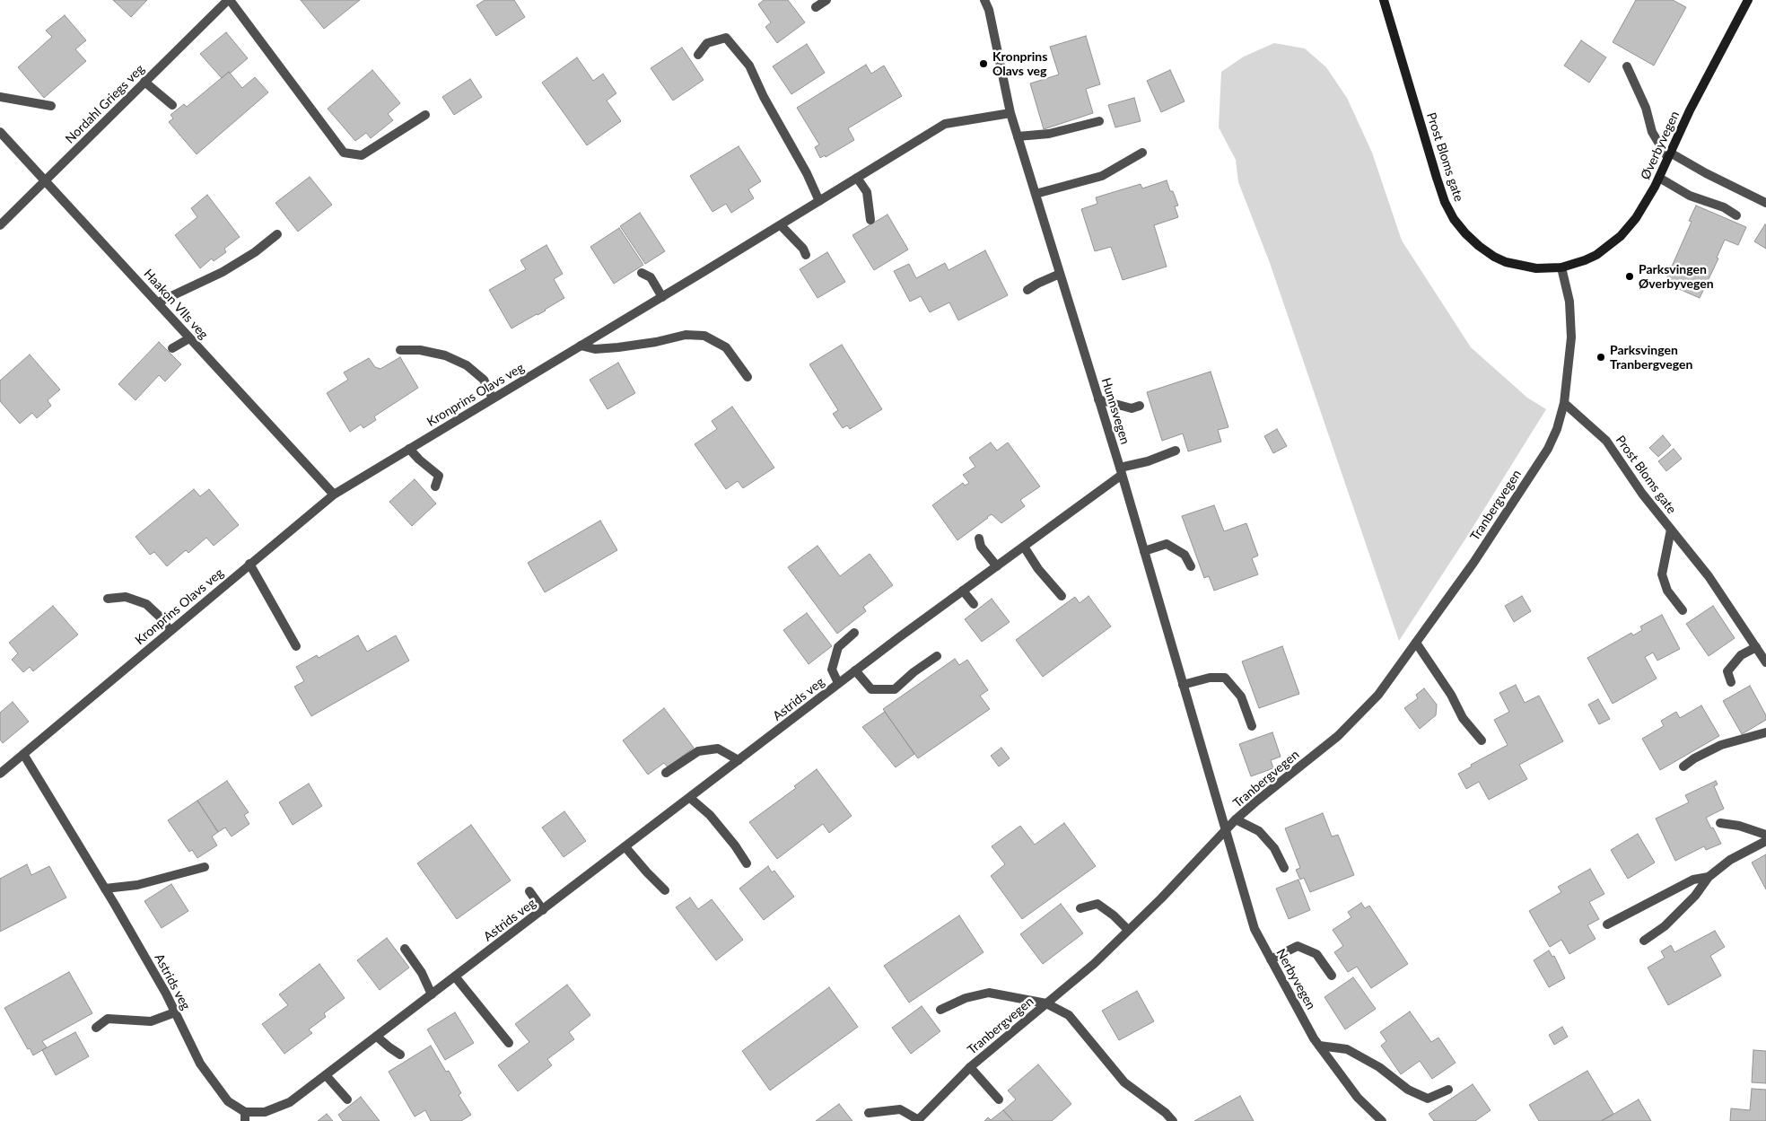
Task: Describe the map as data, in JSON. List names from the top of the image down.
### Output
{
  "streets": {
    "main road": ["Øverbyvegen", "Prost Bloms gate"],
    "street": [
      "Nordahl Griegs veg",
      "Haakon VIIs veg",
      "Kronprins Olavs veg",
      "Hunnsvegen",
      "Tranbergvegen",
      "Astrids veg",
      "Nerbyvegen"
    ]
  },
  "crossings": [
    ["Nordahl Griegs veg", "Haakon VIIs veg"],
    ["Øverbyvegen", "Prost Bloms gate"],
    ["Prost Bloms gate", "Tranbergvegen"],
    ["Haakon VIIs veg", "Kronprins Olavs veg"],
    ["Kronprins Olavs veg", "Hunnsvegen"],
    ["Kronprins Olavs veg", "Astrids veg"],
    ["Hunnsvegen", "Tranbergvegen"],
    ["Hunnsvegen", "Astrids veg"],
    ["Hunnsvegen", "Nerbyvegen"],
    ["Tranbergvegen", "Nerbyvegen"]
  ],
  "places": ["Kronprins Olavs veg", "Parksvingen Øverbyvegen", "Parksvingen Tranbergvegen"]
}
